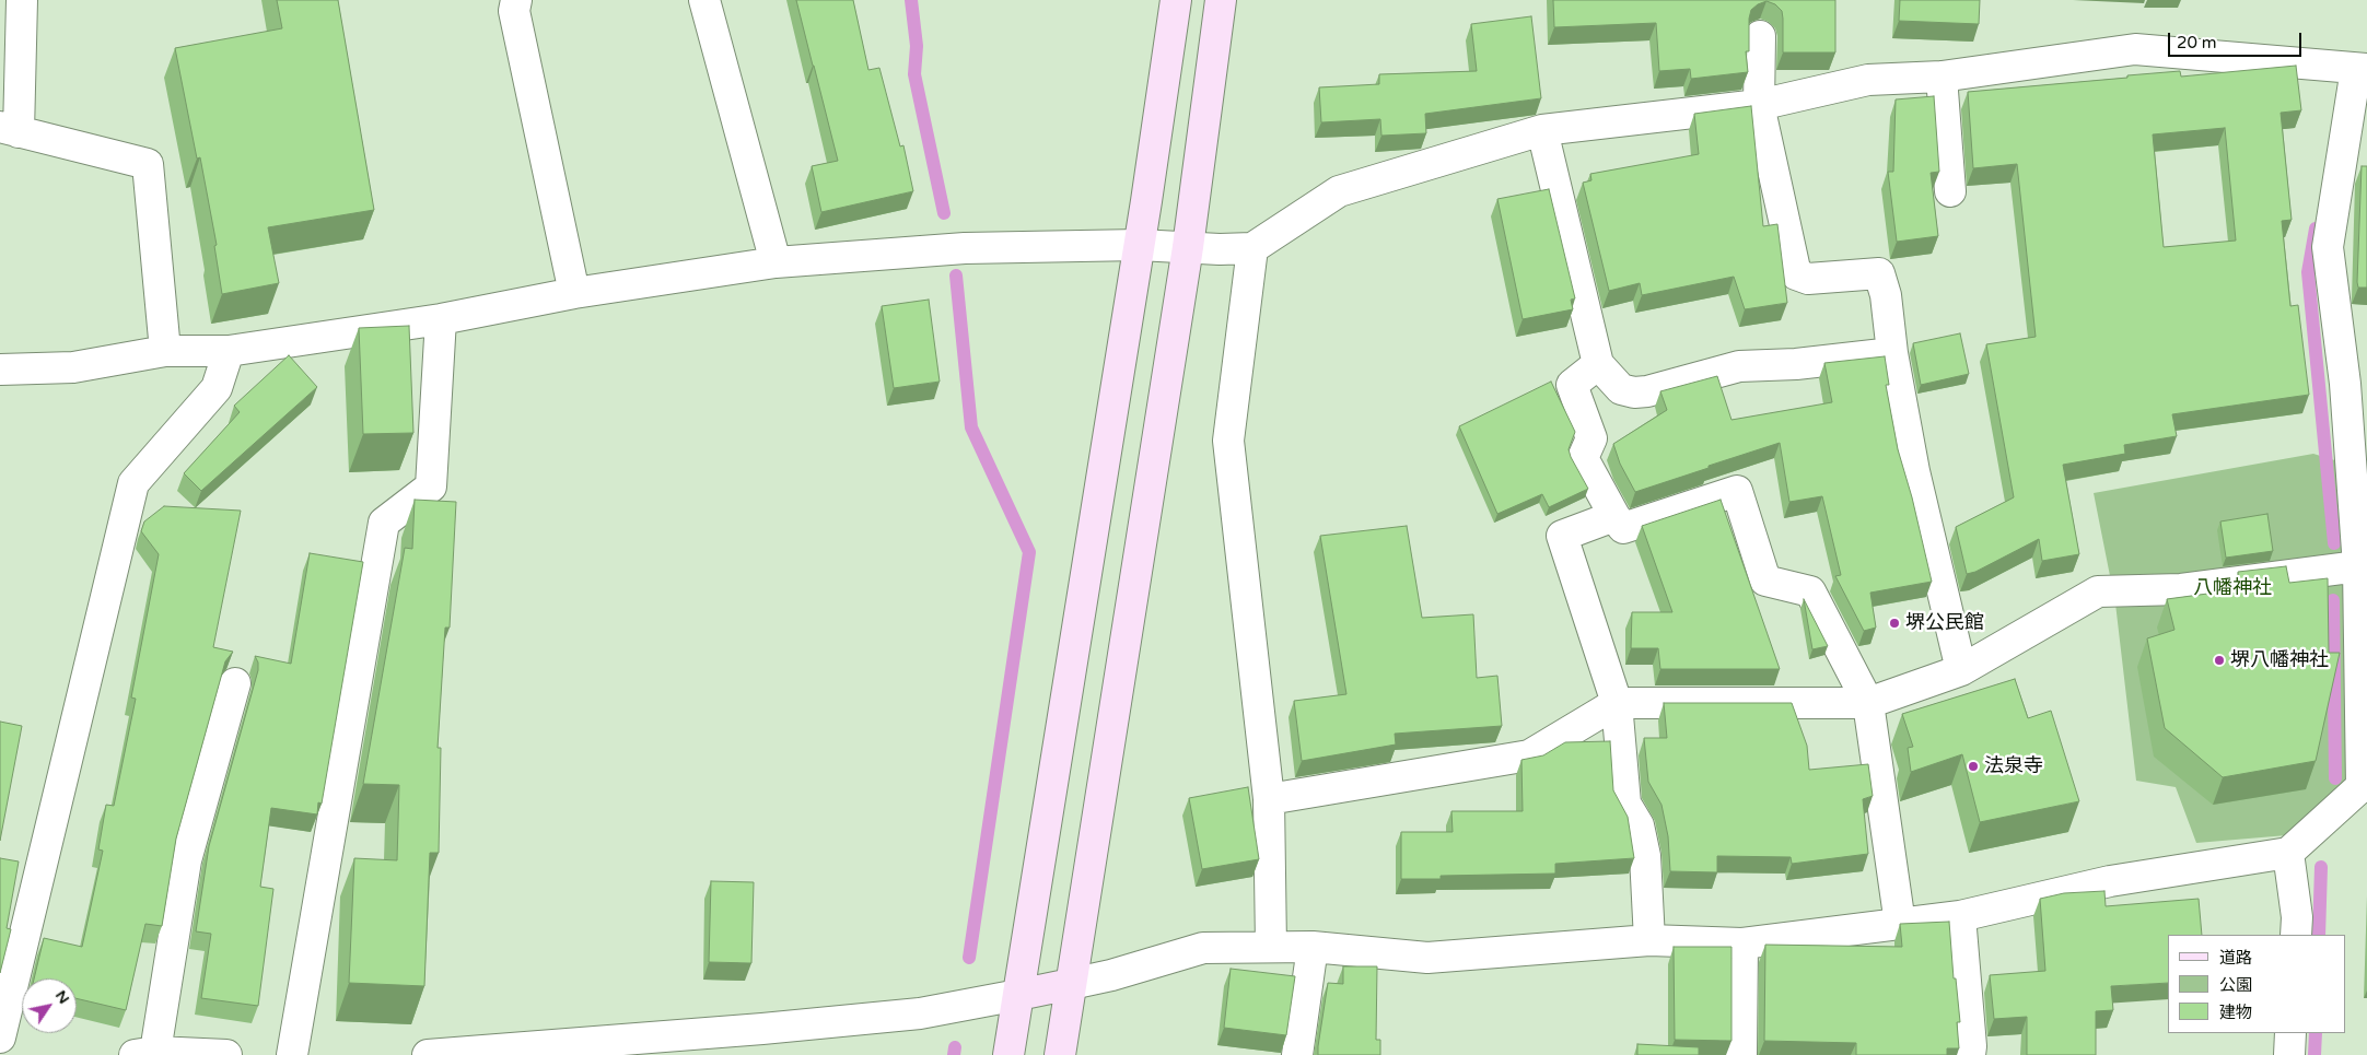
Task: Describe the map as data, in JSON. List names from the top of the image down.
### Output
{
  "parks": ["八幡神社"],
  "places": ["堺公民館", "堺八幡神社", "法泉寺"],
  "legend": ["道路", "公園", "建物"],
  "scale_bar": "20 m",
  "north": "top right"
}
